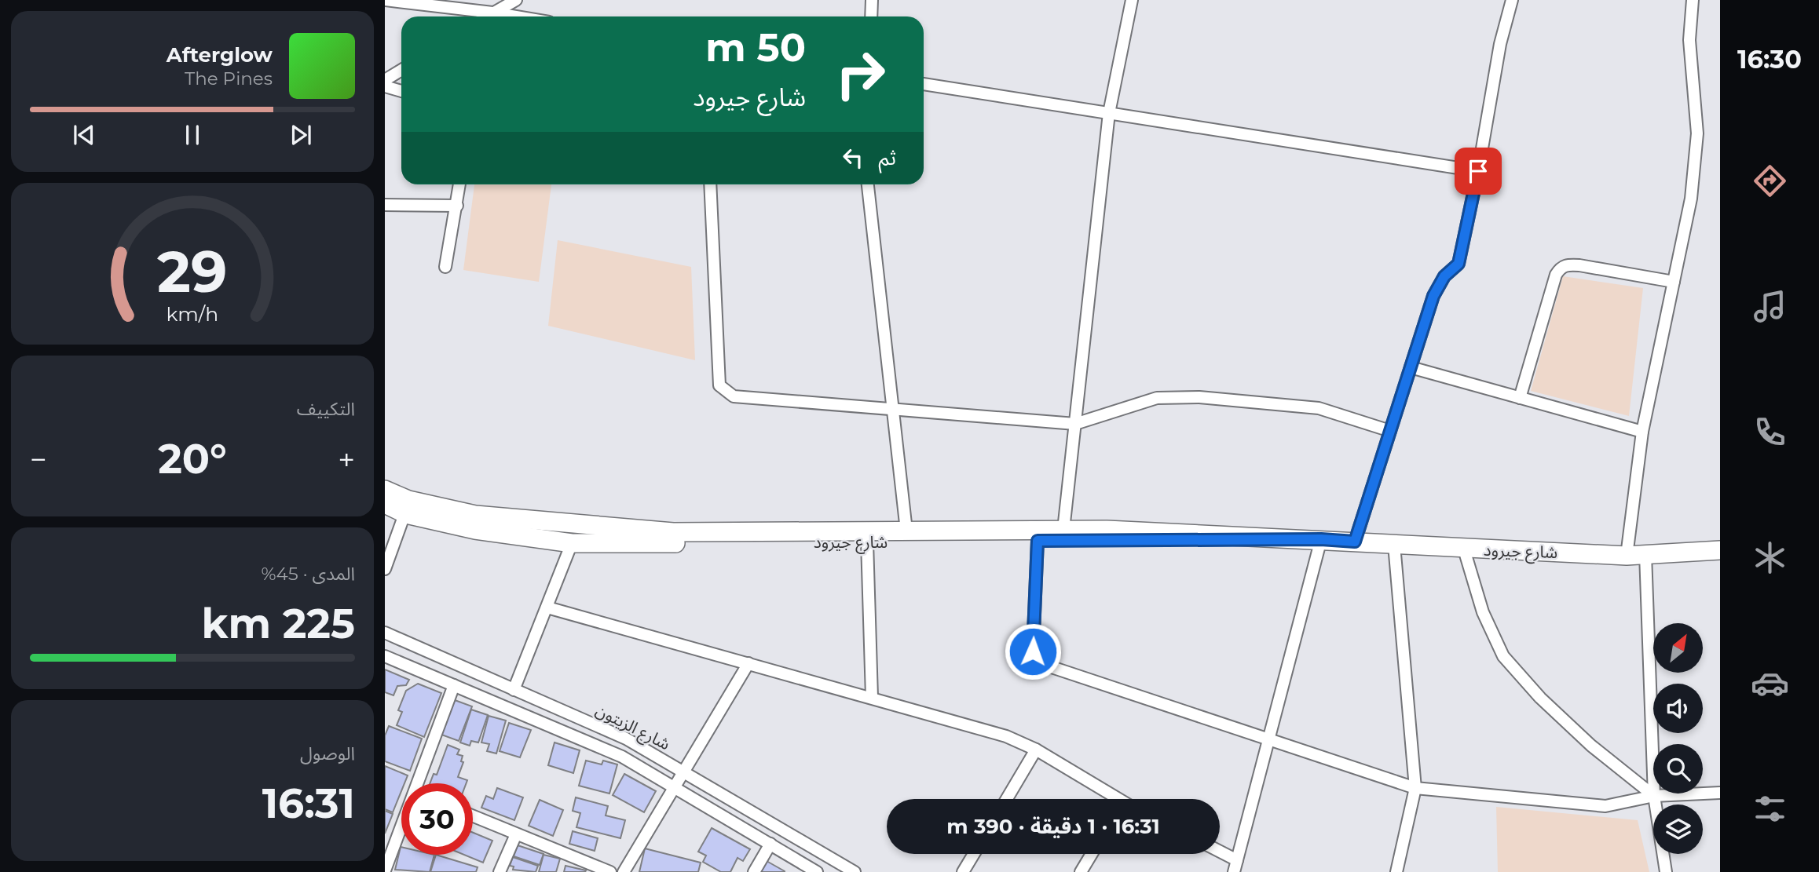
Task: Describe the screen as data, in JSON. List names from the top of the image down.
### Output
{
  "streets": {
    "main road": ["شارع جيرود"],
    "street": ["شارع الزيتون"]
  },
  "north": "top right",
  "page": {
    "tabs": "16:30",
    "turn": ["50 m", "شارع جيرود"],
    "song": ["Afterglow", "The Pines"],
    "then": "ثم",
    "tile": [
      "التكييف",
      ["المدى · 45%", "225 km"],
      ["الوصول", "16:31"]
    ],
    "heat": ["−", "20°", "+"],
    "limit": "30",
    "trip": "16:31 · 1 دقيقة · 390 m",
    "gauge": ["29", "km/h"]
  }
}
